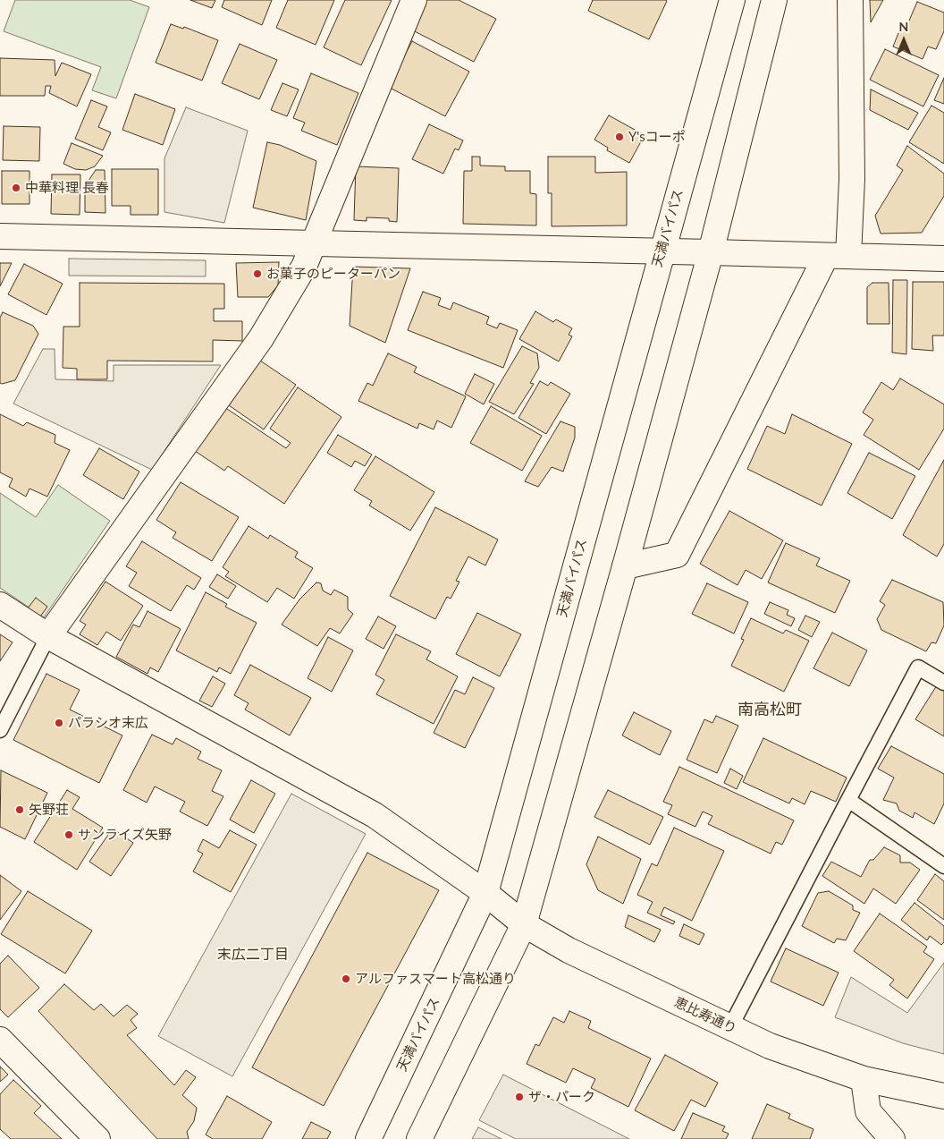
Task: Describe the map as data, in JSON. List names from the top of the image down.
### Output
{
  "streets": {
    "main road": ["天満バイパス", "恵比寿通り"]
  },
  "crossings": [
    ["天満バイパス", "恵比寿通り"]
  ],
  "districts": ["南高松町", "末広二丁目"],
  "places": [
    "Y'sコーポ",
    "中華料理 長春",
    "お菓子のピーターパン",
    "パラシオ末広",
    "矢野荘",
    "サンライズ矢野",
    "アルファスマート高松通り",
    "ザ・パーク"
  ],
  "north": "top"
}
